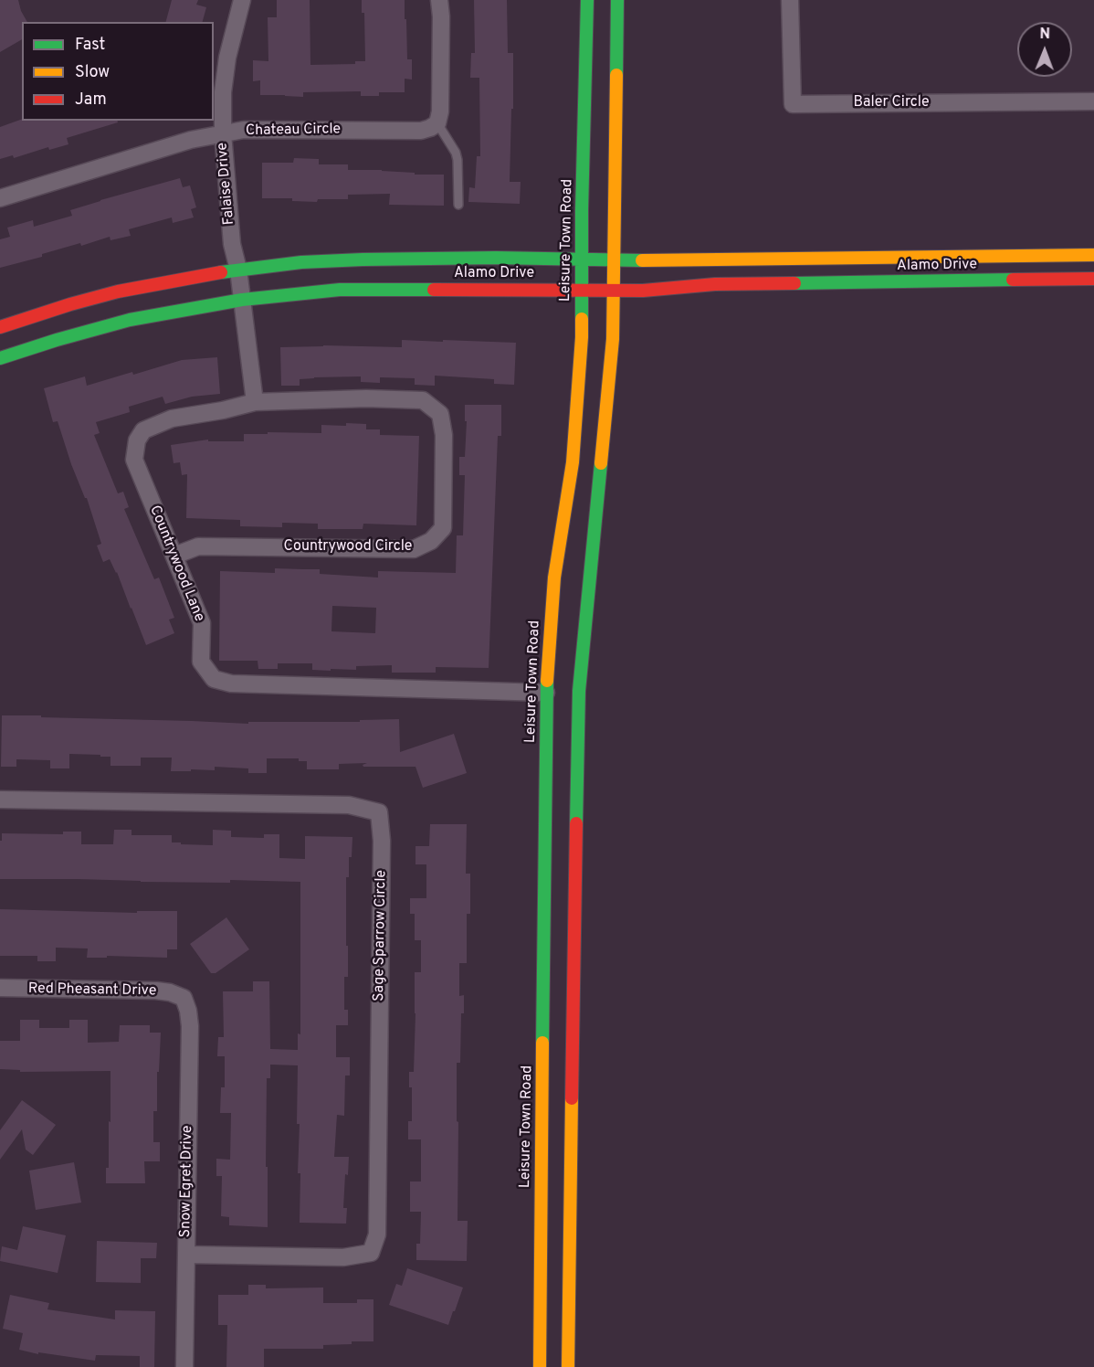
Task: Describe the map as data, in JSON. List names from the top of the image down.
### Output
{
  "streets": {
    "main road": ["Leisure Town Road", "Alamo Drive"],
    "street": [
      "Baler Circle",
      "Chateau Circle",
      "Falaise Drive",
      "Countrywood Circle",
      "Countrywood Lane",
      "Sage Sparrow Circle",
      "Red Pheasant Drive",
      "Snow Egret Drive"
    ]
  },
  "crossings": [
    ["Chateau Circle", "Falaise Drive"],
    ["Falaise Drive", "Alamo Drive"],
    ["Falaise Drive", "Countrywood Circle"],
    ["Falaise Drive", "Countrywood Lane"],
    ["Leisure Town Road", "Alamo Drive"],
    ["Leisure Town Road", "Countrywood Lane"],
    ["Countrywood Circle", "Countrywood Lane"],
    ["Sage Sparrow Circle", "Snow Egret Drive"],
    ["Red Pheasant Drive", "Snow Egret Drive"]
  ],
  "legend": ["Fast", "Slow", "Jam"],
  "north": "top"
}
